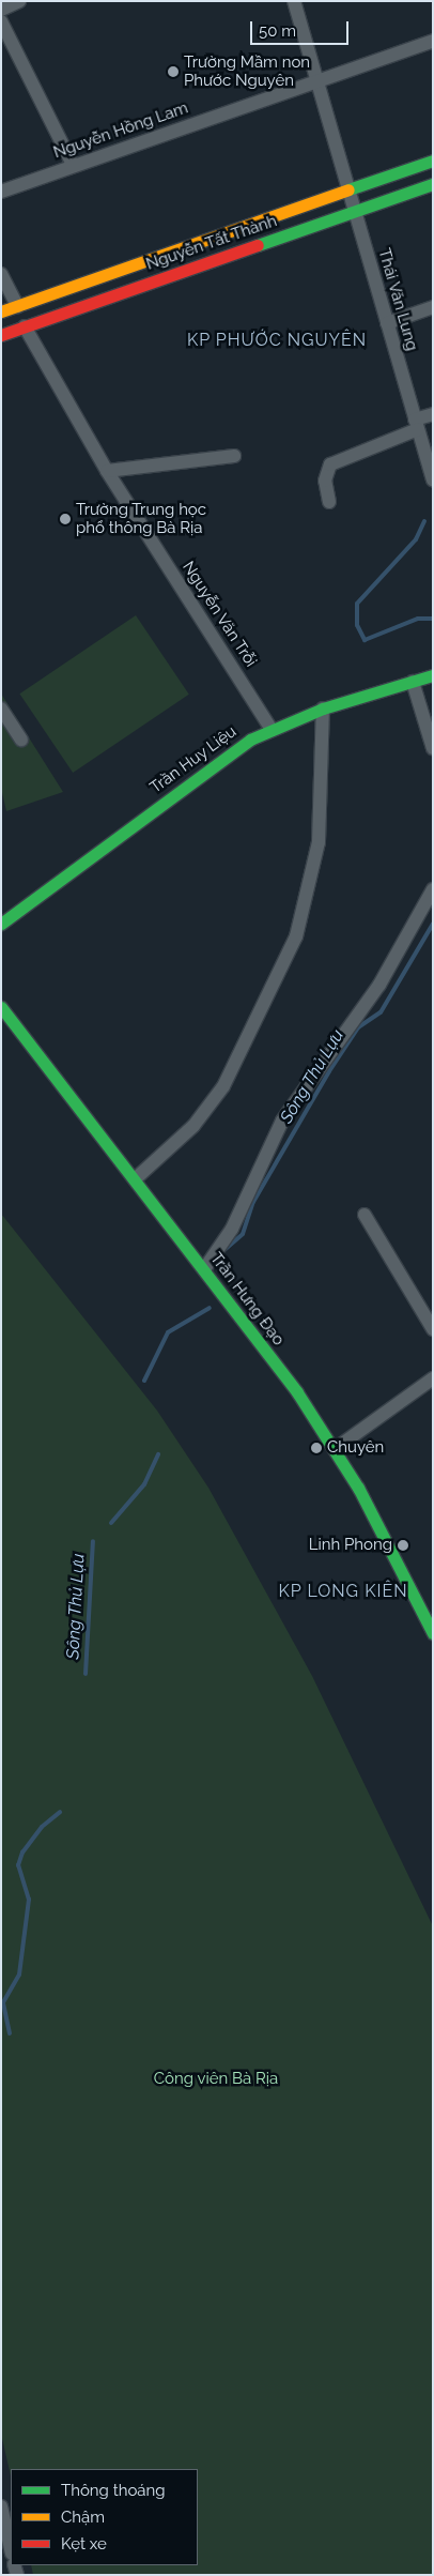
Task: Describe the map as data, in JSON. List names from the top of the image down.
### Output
{
  "streets": {
    "street": [
      "Nguyễn Hồng Lam",
      "Nguyễn Tất Thành",
      "Thái Văn Lung",
      "Nguyễn Văn Trỗi",
      "Trần Huy Liệu",
      "Trần Hưng Đạo"
    ]
  },
  "crossings": [
    ["Nguyễn Hồng Lam", "Thái Văn Lung"],
    ["Nguyễn Tất Thành", "Thái Văn Lung"],
    ["Nguyễn Tất Thành", "Nguyễn Văn Trỗi"],
    ["Nguyễn Văn Trỗi", "Trần Huy Liệu"]
  ],
  "districts": ["KP PHƯỚC NGUYÊN", "KP LONG KIÊN"],
  "water": ["Sông Thủ Lựu"],
  "parks": ["Công viên Bà Rịa"],
  "places": [
    "Trường Mầm non Phước Nguyên",
    "Trường Trung học phổ thông Bà Rịa",
    "Chuyên",
    "Linh Phong"
  ],
  "legend": ["Thông thoáng", "Chậm", "Kẹt xe"],
  "scale_bar": "50 m"
}
